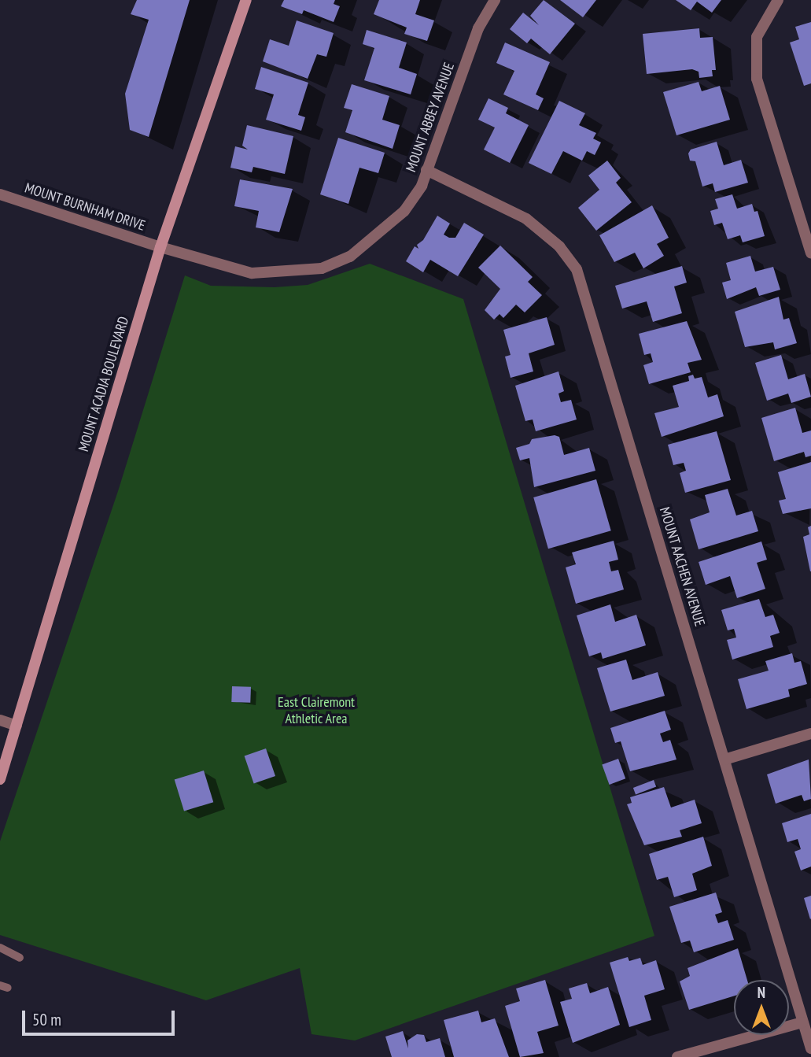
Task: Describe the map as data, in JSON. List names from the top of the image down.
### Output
{
  "streets": {
    "main road": ["MOUNT ACADIA BOULEVARD"],
    "street": ["MOUNT ABBEY AVENUE", "MOUNT BURNHAM DRIVE", "MOUNT AACHEN AVENUE"]
  },
  "crossings": [
    ["MOUNT ABBEY AVENUE", "MOUNT BURNHAM DRIVE"],
    ["MOUNT ABBEY AVENUE", "MOUNT ACADIA BOULEVARD"],
    ["MOUNT ABBEY AVENUE", "MOUNT AACHEN AVENUE"],
    ["MOUNT BURNHAM DRIVE", "MOUNT ACADIA BOULEVARD"]
  ],
  "parks": ["East Clairemont Athletic Area"],
  "scale_bar": "50 m",
  "north": "top"
}
